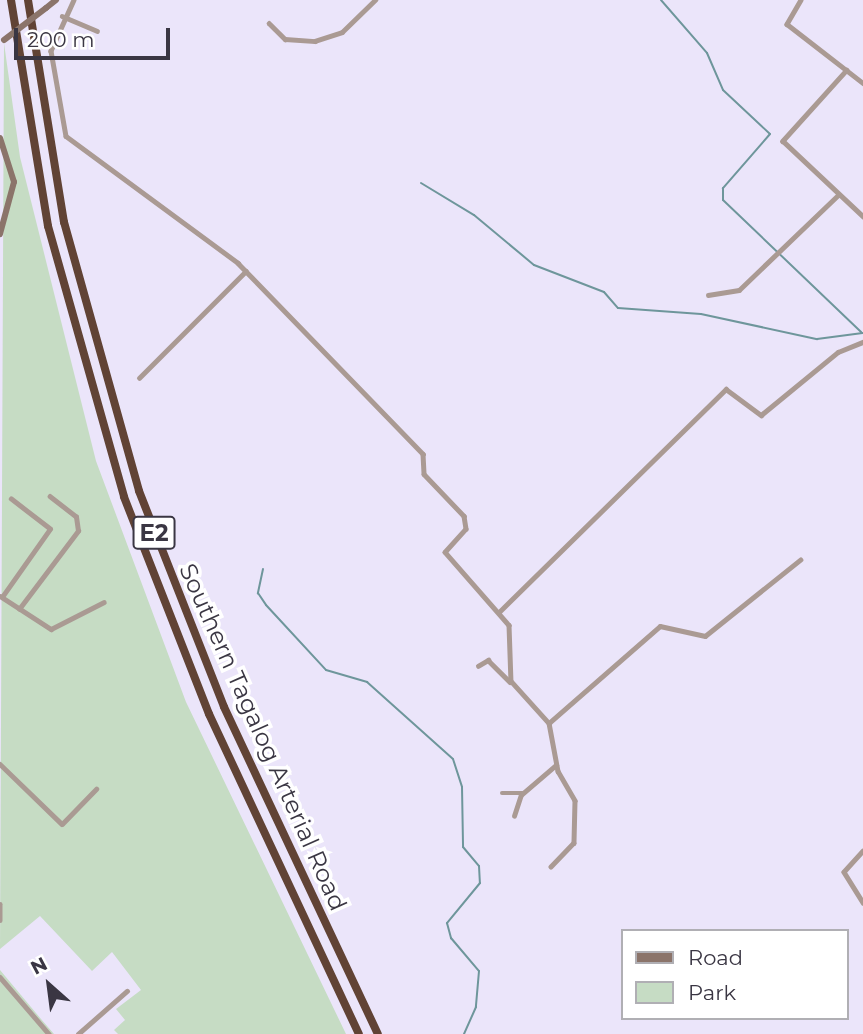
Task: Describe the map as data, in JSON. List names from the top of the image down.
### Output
{
  "streets": {
    "highway": ["E2", "Southern Tagalog Arterial Road"]
  },
  "legend": ["Road", "Park"],
  "scale_bar": "200 m",
  "north": "top left"
}
